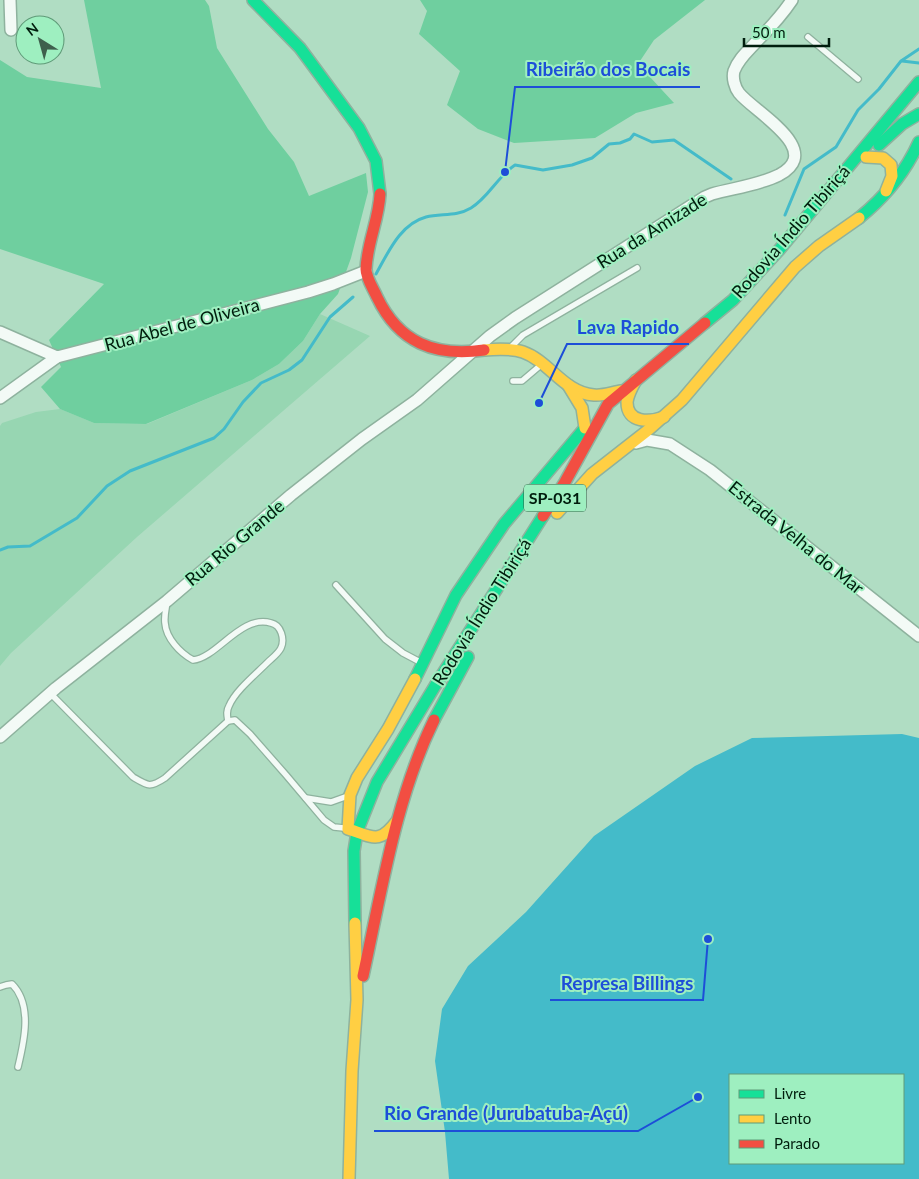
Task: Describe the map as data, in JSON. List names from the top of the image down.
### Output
{
  "streets": {
    "main road": ["Rodovia Índio Tibiriçá", "SP-031"],
    "street": [
      "Rua da Amizade",
      "Rua Abel de Oliveira",
      "Estrada Velha do Mar",
      "Rua Rio Grande"
    ]
  },
  "crossings": [
    ["Rua da Amizade", "Rua Rio Grande"]
  ],
  "places": [
    "Ribeirão dos Bocais",
    "Lava Rapido",
    "Represa Billings",
    "Rio Grande (Jurubatuba-Açú)"
  ],
  "legend": ["Livre", "Lento", "Parado"],
  "scale_bar": "50 m",
  "north": "top left"
}
